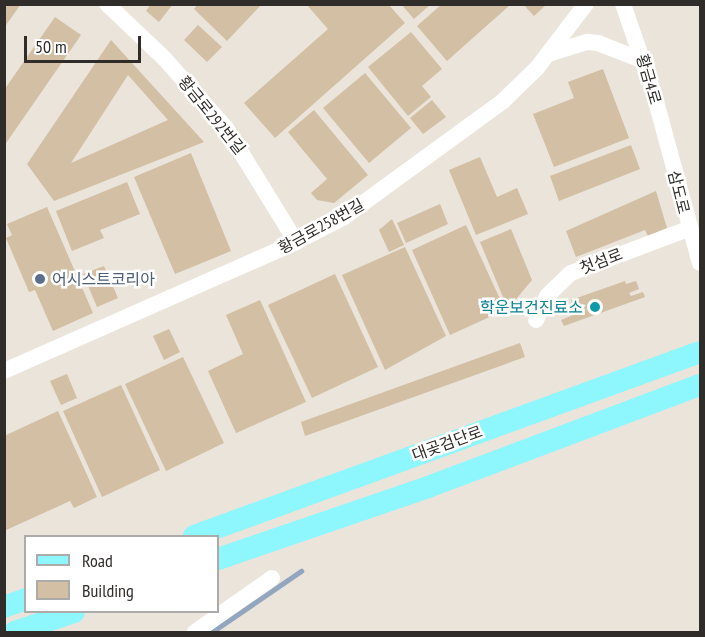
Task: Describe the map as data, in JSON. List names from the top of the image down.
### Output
{
  "streets": {
    "main road": ["대곶검단로"],
    "street": [
      "황금4로",
      "황금로292번길",
      "삼도로",
      "황금로258번길",
      "첫섬로"
    ]
  },
  "crossings": [
    ["황금4로", "삼도로"],
    ["황금로292번길", "황금로258번길"],
    ["삼도로", "첫섬로"]
  ],
  "places": ["어시스트코리아", "학운보건진료소"],
  "legend": ["Road", "Building"],
  "scale_bar": "50 m"
}
